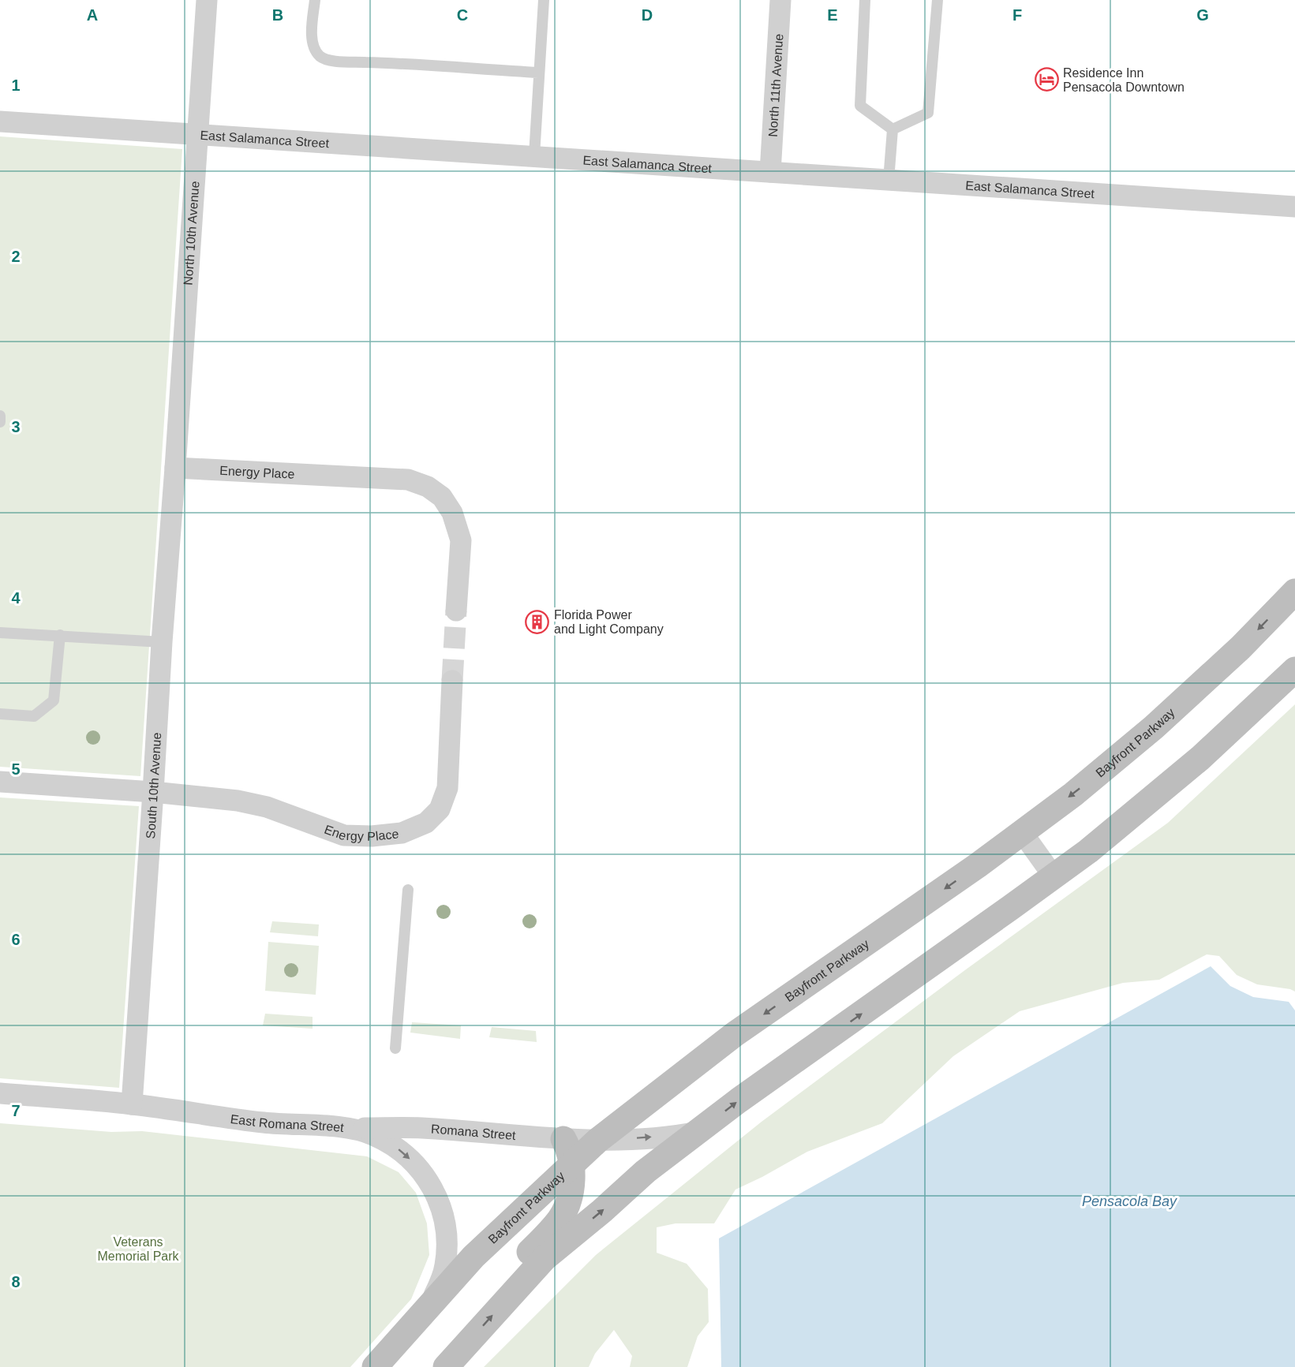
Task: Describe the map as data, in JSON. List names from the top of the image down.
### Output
{
  "streets": {
    "main road": ["Bayfront Parkway"],
    "street": [
      "North 11th Avenue",
      "East Salamanca Street",
      "North 10th Avenue",
      "Energy Place",
      "South 10th Avenue",
      "East Romana Street",
      "Romana Street"
    ]
  },
  "crossings": [
    ["North 11th Avenue", "East Salamanca Street"],
    ["East Salamanca Street", "North 10th Avenue"],
    ["North 10th Avenue", "Energy Place"],
    ["North 10th Avenue", "South 10th Avenue"],
    ["Energy Place", "South 10th Avenue"],
    ["Bayfront Parkway", "East Romana Street"],
    ["Bayfront Parkway", "Romana Street"],
    ["South 10th Avenue", "East Romana Street"],
    ["East Romana Street", "Romana Street"]
  ],
  "water": ["Pensacola Bay"],
  "parks": ["Veterans Memorial Park"],
  "places": {
    "hotel": ["Residence Inn Pensacola Downtown"],
    "building": ["Florida Power and Light Company"]
  },
  "grid": {
    "columns": [
      "A",
      "B",
      "C",
      "D",
      "E",
      "F",
      "G"
    ],
    "rows": [
      "1",
      "2",
      "3",
      "4",
      "5",
      "6",
      "7",
      "8"
    ]
  }
}
